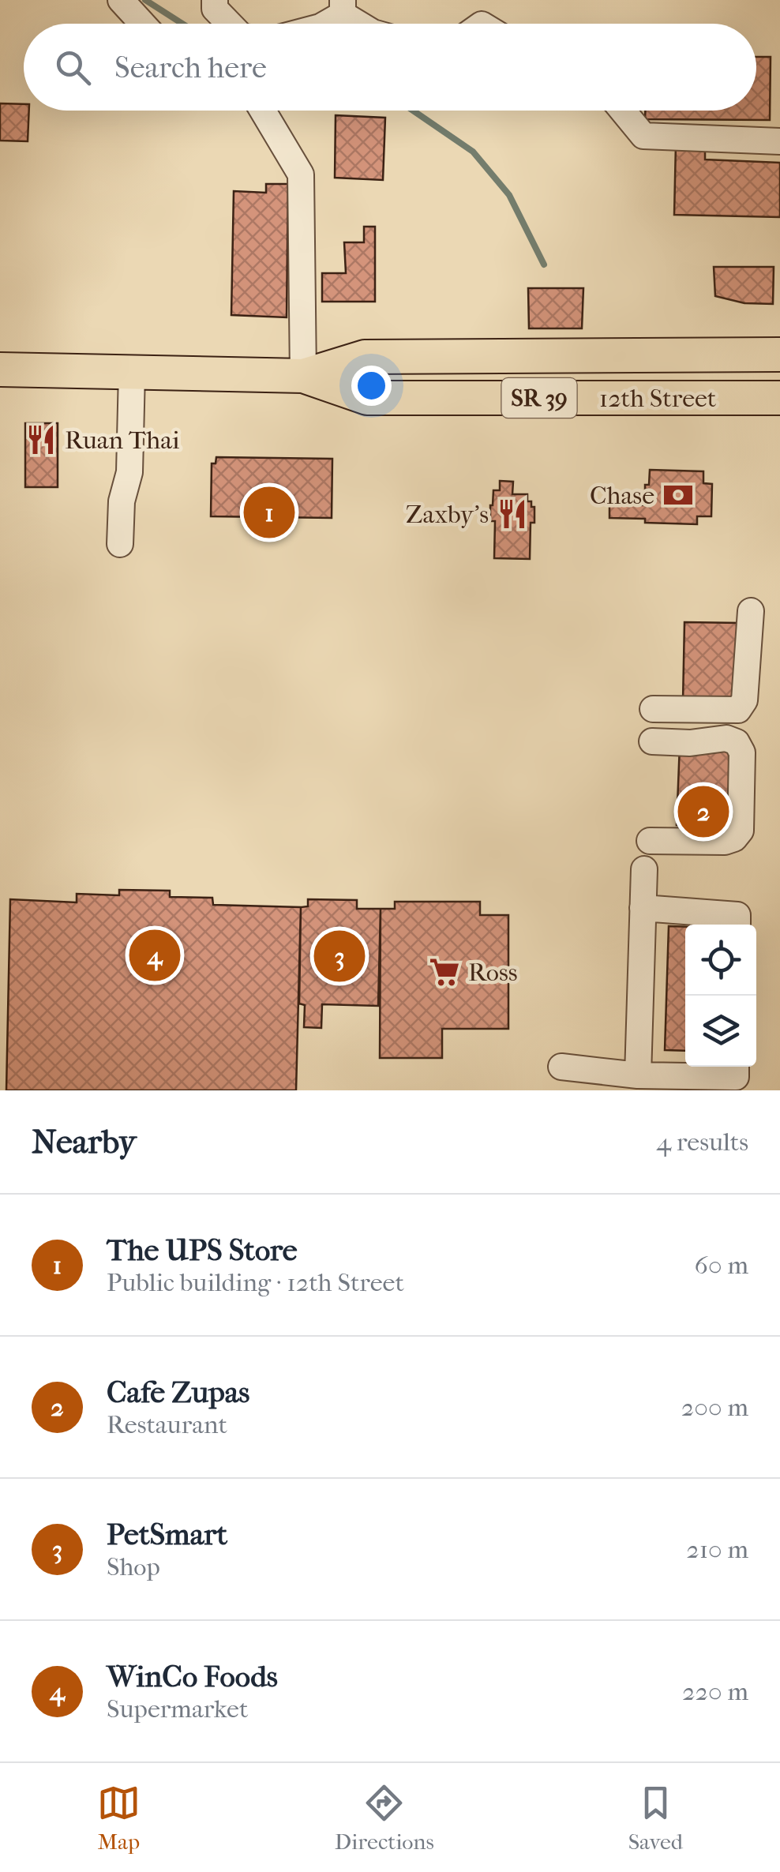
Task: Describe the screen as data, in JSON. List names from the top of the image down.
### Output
{
  "streets": {
    "main road": ["SR 39", "12th Street"]
  },
  "places": {
    "restaurant": ["Ruan Thai", "Zaxby's"],
    "bank": ["Chase"],
    "supermarket": ["Ross"]
  },
  "page": {
    "search": "Search here",
    "pins": [
      "1",
      "2",
      "4",
      "3"
    ],
    "heading": ["Nearby", "4 results"],
    "list": [
      {
        "mark": "1",
        "name": "The UPS Store",
        "note": "Public building · 12th Street",
        "value": "60 m"
      },
      {
        "mark": "2",
        "name": "Cafe Zupas",
        "note": "Restaurant",
        "value": "200 m"
      },
      {
        "mark": "3",
        "name": "PetSmart",
        "note": "Shop",
        "value": "210 m"
      },
      {
        "mark": "4",
        "name": "WinCo Foods",
        "note": "Supermarket",
        "value": "220 m"
      }
    ],
    "nav": ["Map", "Directions", "Saved"]
  }
}
